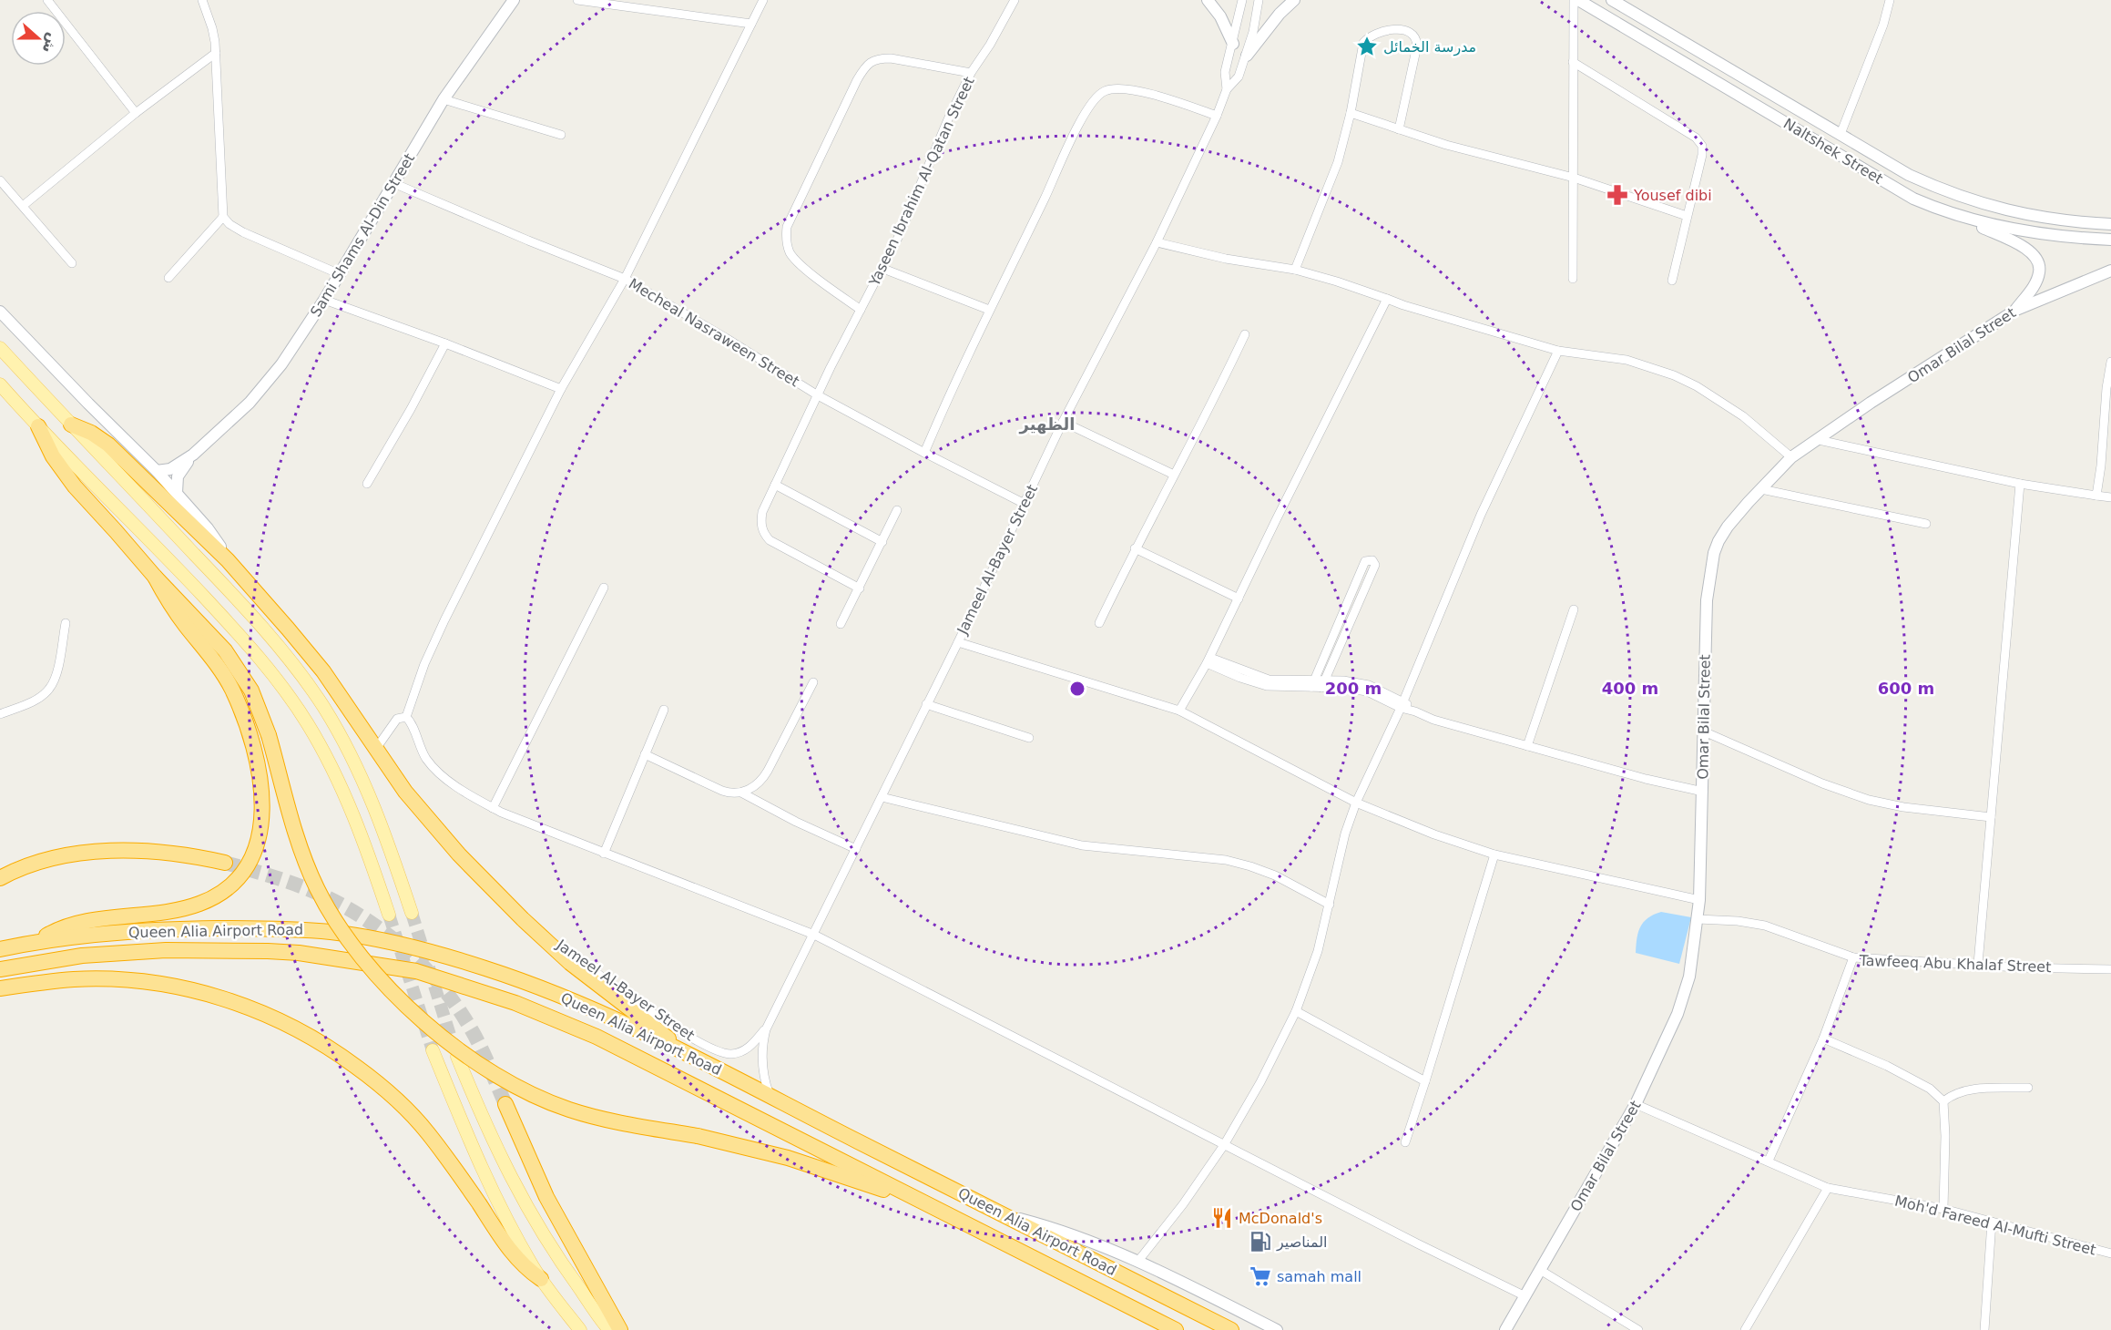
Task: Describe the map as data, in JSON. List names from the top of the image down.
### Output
{
  "streets": {
    "highway": ["Queen Alia Airport Road"],
    "street": [
      "Naltshek Street",
      "Yaseen Ibrahim Al-Qatan Street",
      "Sami Shams Al-Din Street",
      "Mecheal Nasraween Street",
      "Omar Bilal Street",
      "Jameel Al-Bayer Street",
      "Tawfeeq Abu Khalaf Street",
      "Moh'd Fareed Al-Mufti Street"
    ]
  },
  "crossings": [
    ["Yaseen Ibrahim Al-Qatan Street", "Mecheal Nasraween Street"],
    ["Sami Shams Al-Din Street", "Mecheal Nasraween Street"],
    ["Mecheal Nasraween Street", "Jameel Al-Bayer Street"],
    ["Omar Bilal Street", "Moh'd Fareed Al-Mufti Street"],
    ["Jameel Al-Bayer Street", "Queen Alia Airport Road"],
    ["Tawfeeq Abu Khalaf Street", "Moh'd Fareed Al-Mufti Street"]
  ],
  "districts": ["الظهير"],
  "places": {
    "place": ["مدرسة الخمائل"],
    "pharmacy": ["Yousef dibi"],
    "restaurant": ["McDonald's"],
    "fuel station": ["المناصير"],
    "supermarket": ["samah mall"]
  },
  "north": "right",
  "rings": ["200 m", "400 m", "600 m"]
}
